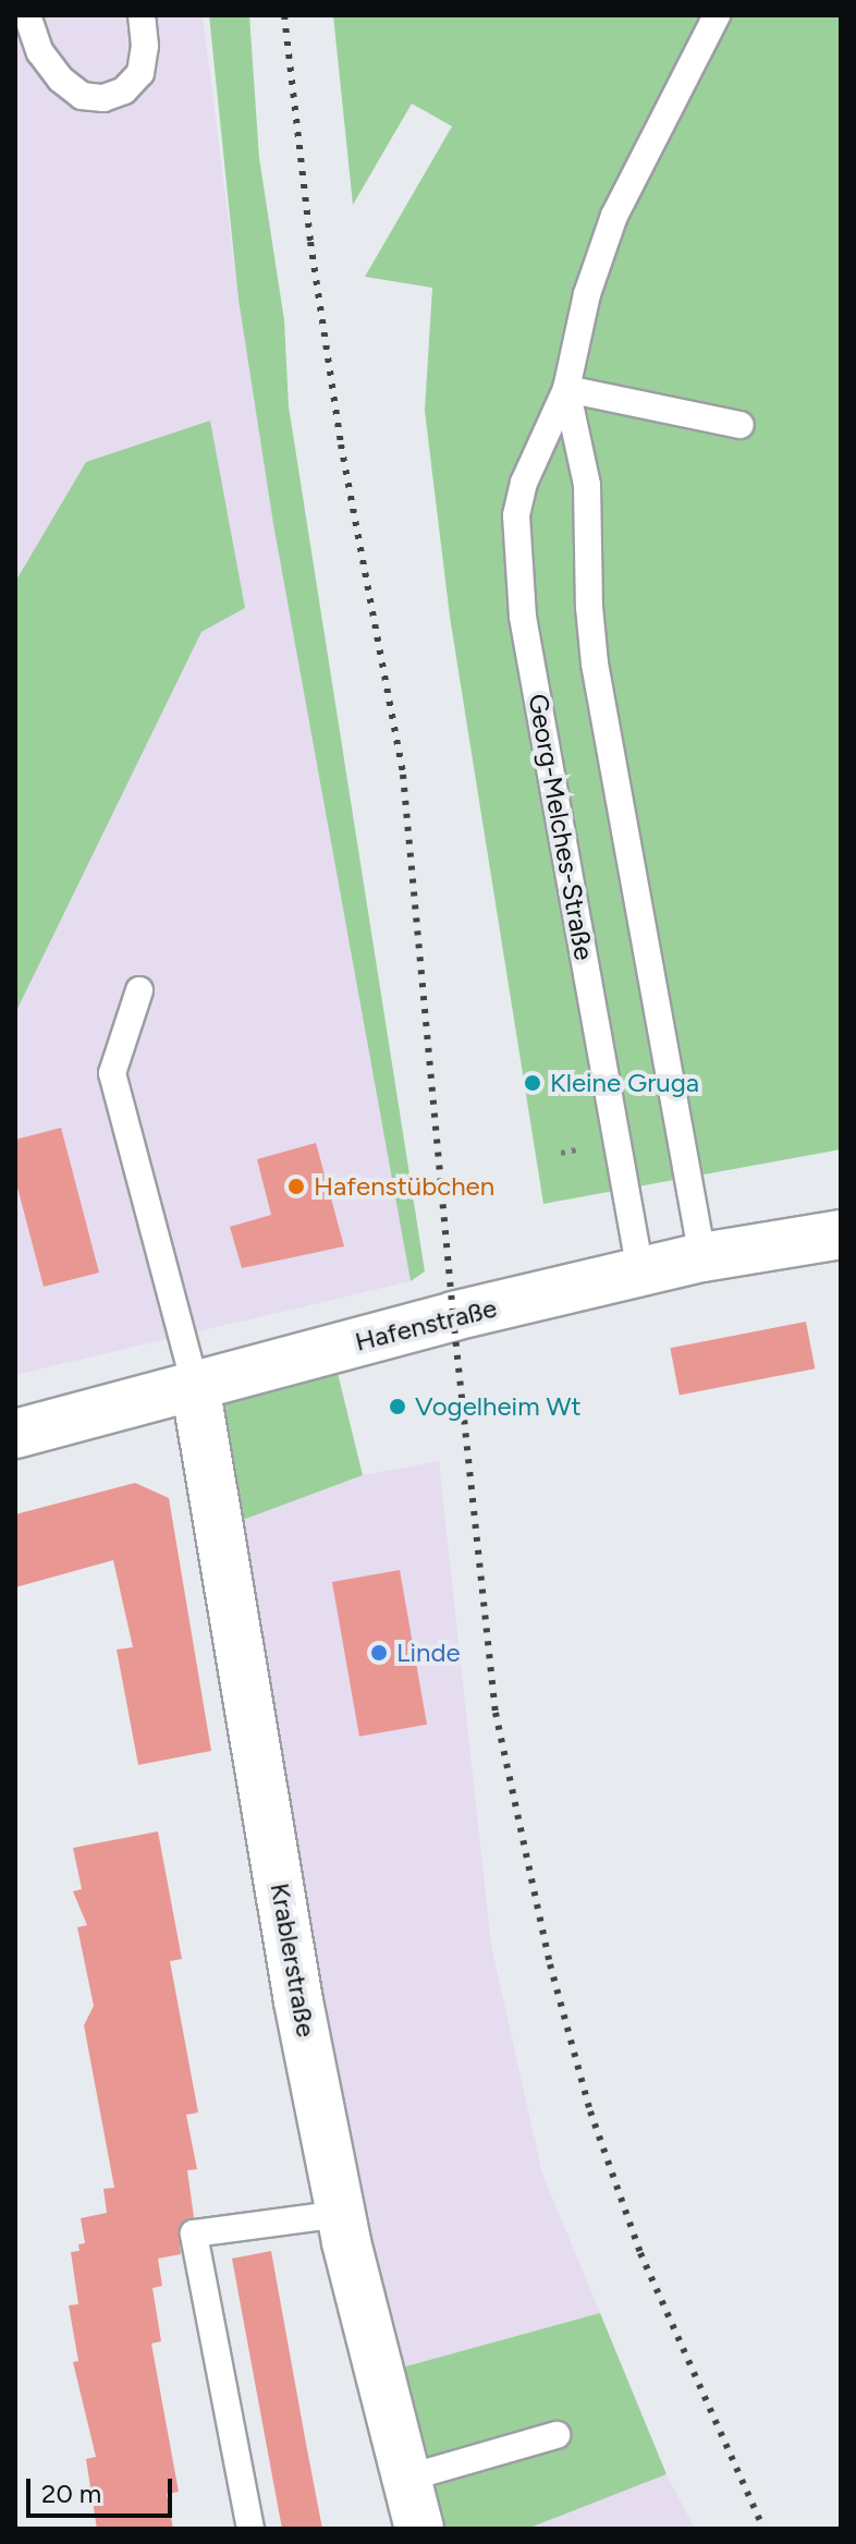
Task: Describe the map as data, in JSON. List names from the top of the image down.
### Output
{
  "streets": {
    "street": ["Hafenstraße", "Krablerstraße"],
    "lane": ["Georg-Melches-Straße"]
  },
  "crossings": [
    ["Georg-Melches-Straße", "Hafenstraße"],
    ["Hafenstraße", "Krablerstraße"]
  ],
  "places": [
    "Kleine Gruga",
    "Hafenstübchen",
    "Vogelheim Wt",
    "Linde"
  ],
  "scale_bar": "20 m"
}
